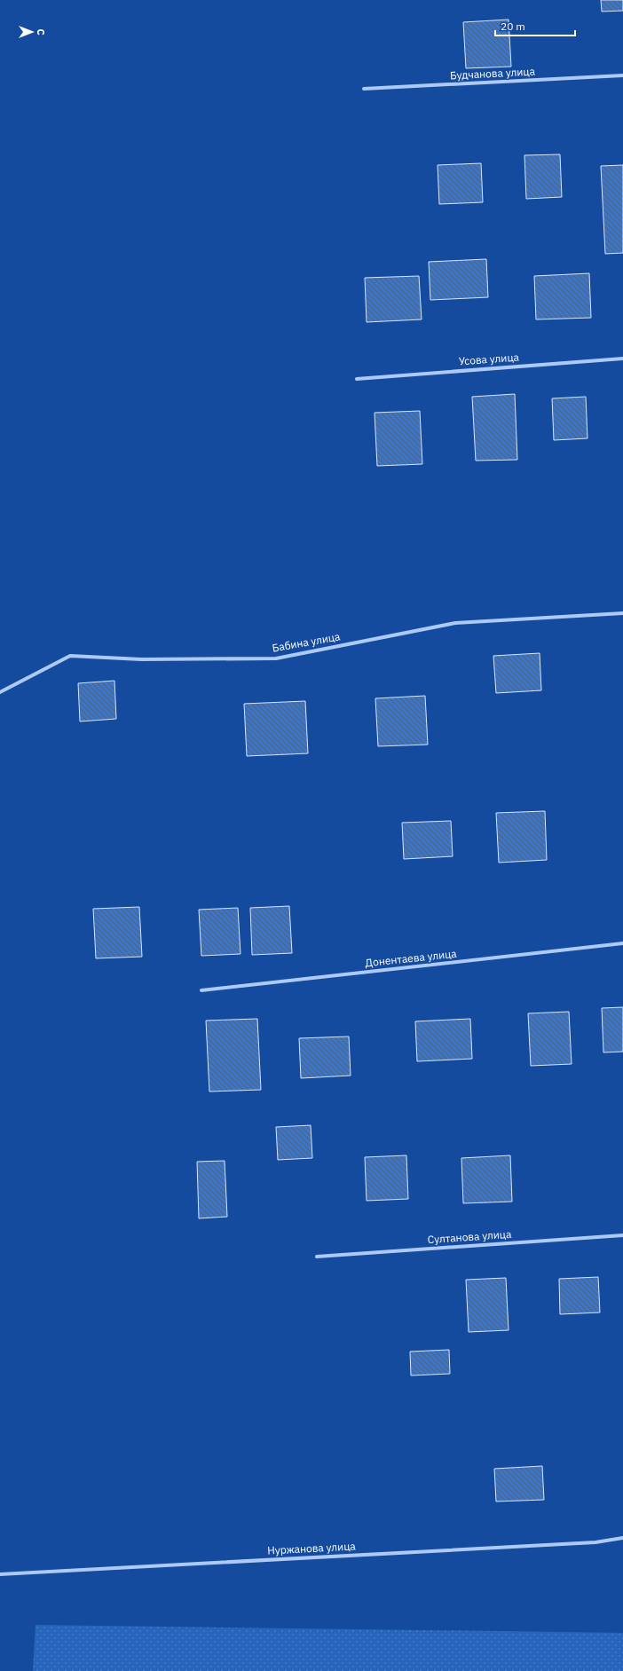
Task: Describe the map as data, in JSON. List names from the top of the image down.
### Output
{
  "streets": {
    "street": [
      "Будчанова улица",
      "Усова улица",
      "Бабина улица",
      "Донентаева улица",
      "Султанова улица",
      "Нуржанова улица"
    ]
  },
  "scale_bar": "20 m",
  "north": "right"
}
